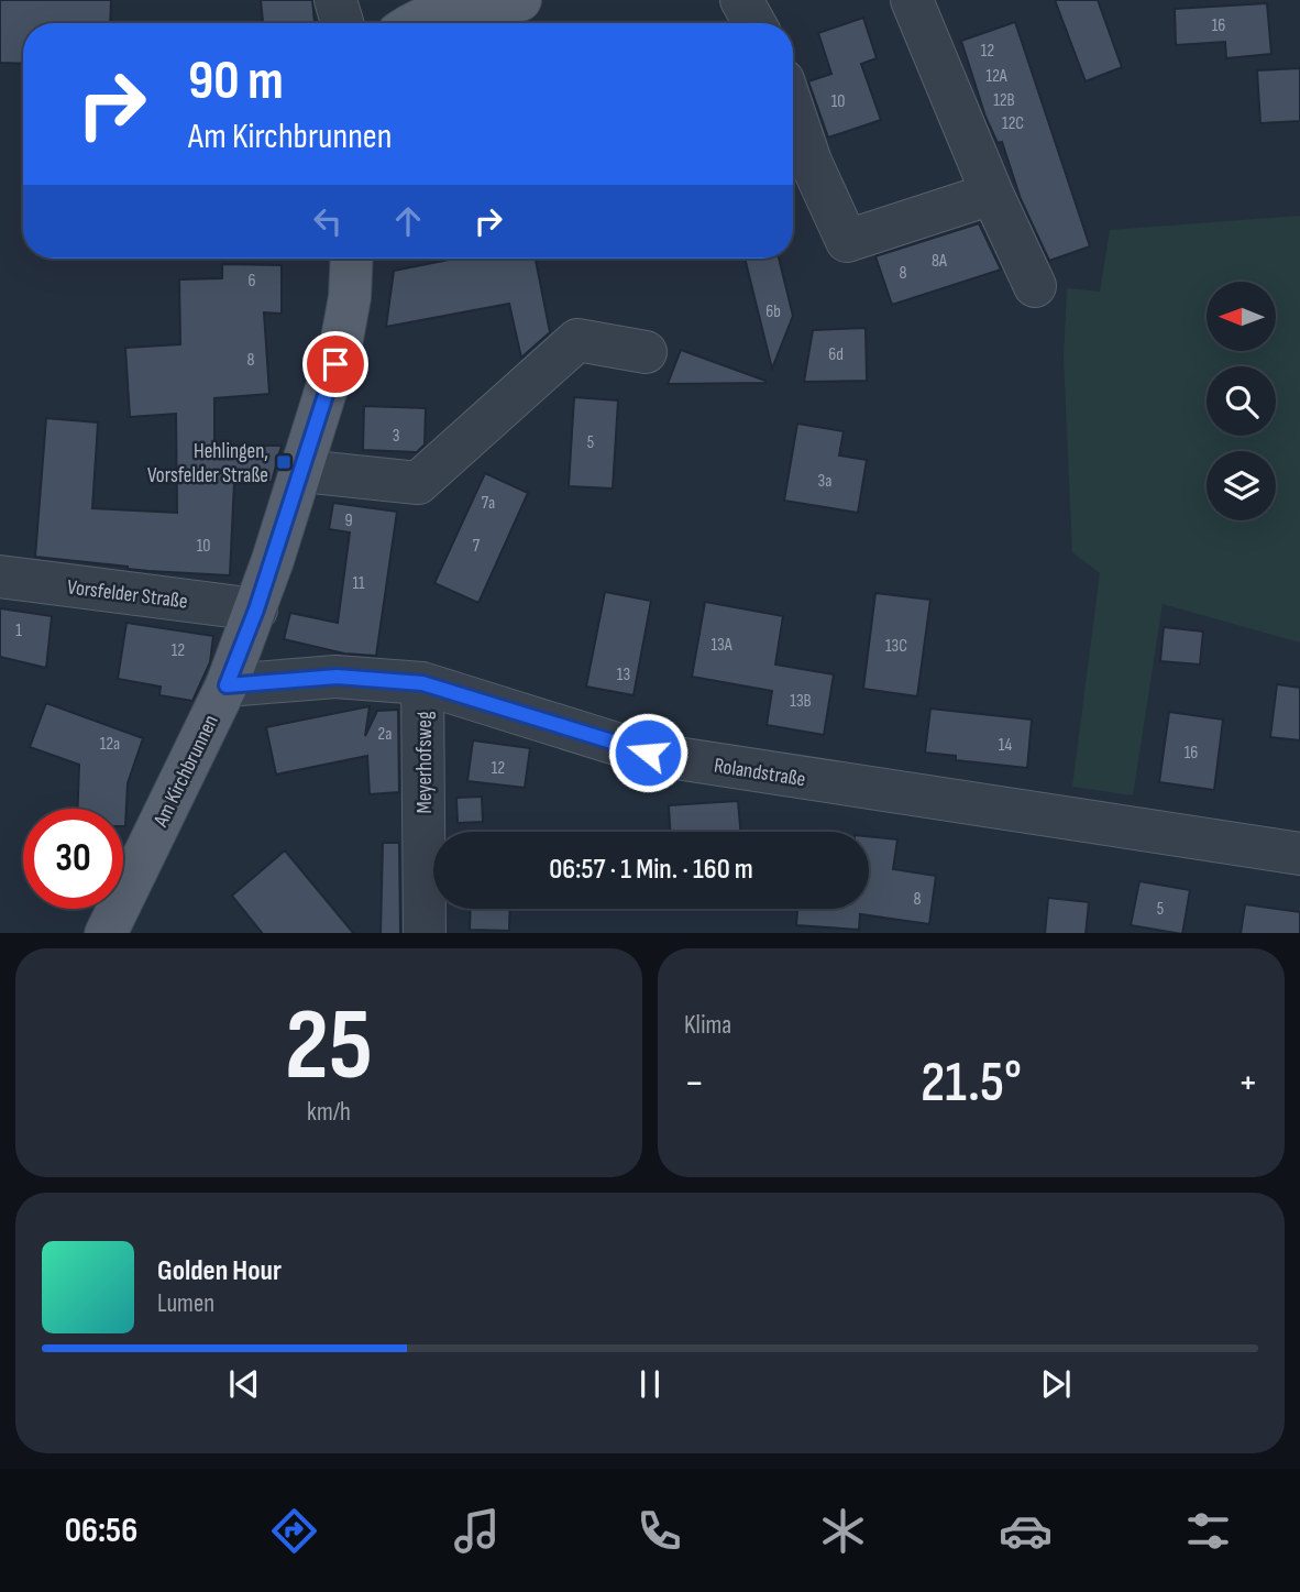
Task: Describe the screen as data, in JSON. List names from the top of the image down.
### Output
{
  "streets": {
    "main road": ["Am Kirchbrunnen"],
    "street": ["Vorsfelder Straße", "Meyerhofsweg", "Rolandstraße"]
  },
  "crossings": [
    ["Vorsfelder Straße", "Am Kirchbrunnen"],
    ["Meyerhofsweg", "Rolandstraße"],
    ["Am Kirchbrunnen", "Rolandstraße"]
  ],
  "places": {
    "transit": ["Hehlingen, Vorsfelder Straße"]
  },
  "house_numbers": [
    "16",
    "12",
    "12A",
    "12B",
    "10",
    "12C",
    "8A",
    "8",
    "6",
    "6b",
    "6d",
    "8",
    "3",
    "5",
    "3a",
    "7a",
    "9",
    "10",
    "7",
    "11",
    "1",
    "13A",
    "13C",
    "12",
    "13",
    "13B",
    "2a",
    "12a",
    "14",
    "16",
    "12",
    "8",
    "5"
  ],
  "north": "left",
  "page": {
    "turn": ["90 m", "Am Kirchbrunnen"],
    "limit": "30",
    "trip": "06:57 · 1 Min. · 160 m",
    "tile": [
      ["25", "km/h"],
      "Klima"
    ],
    "heat": ["−", "21.5°", "+"],
    "song": ["Golden Hour", "Lumen"],
    "tabs": "06:56"
  }
}
